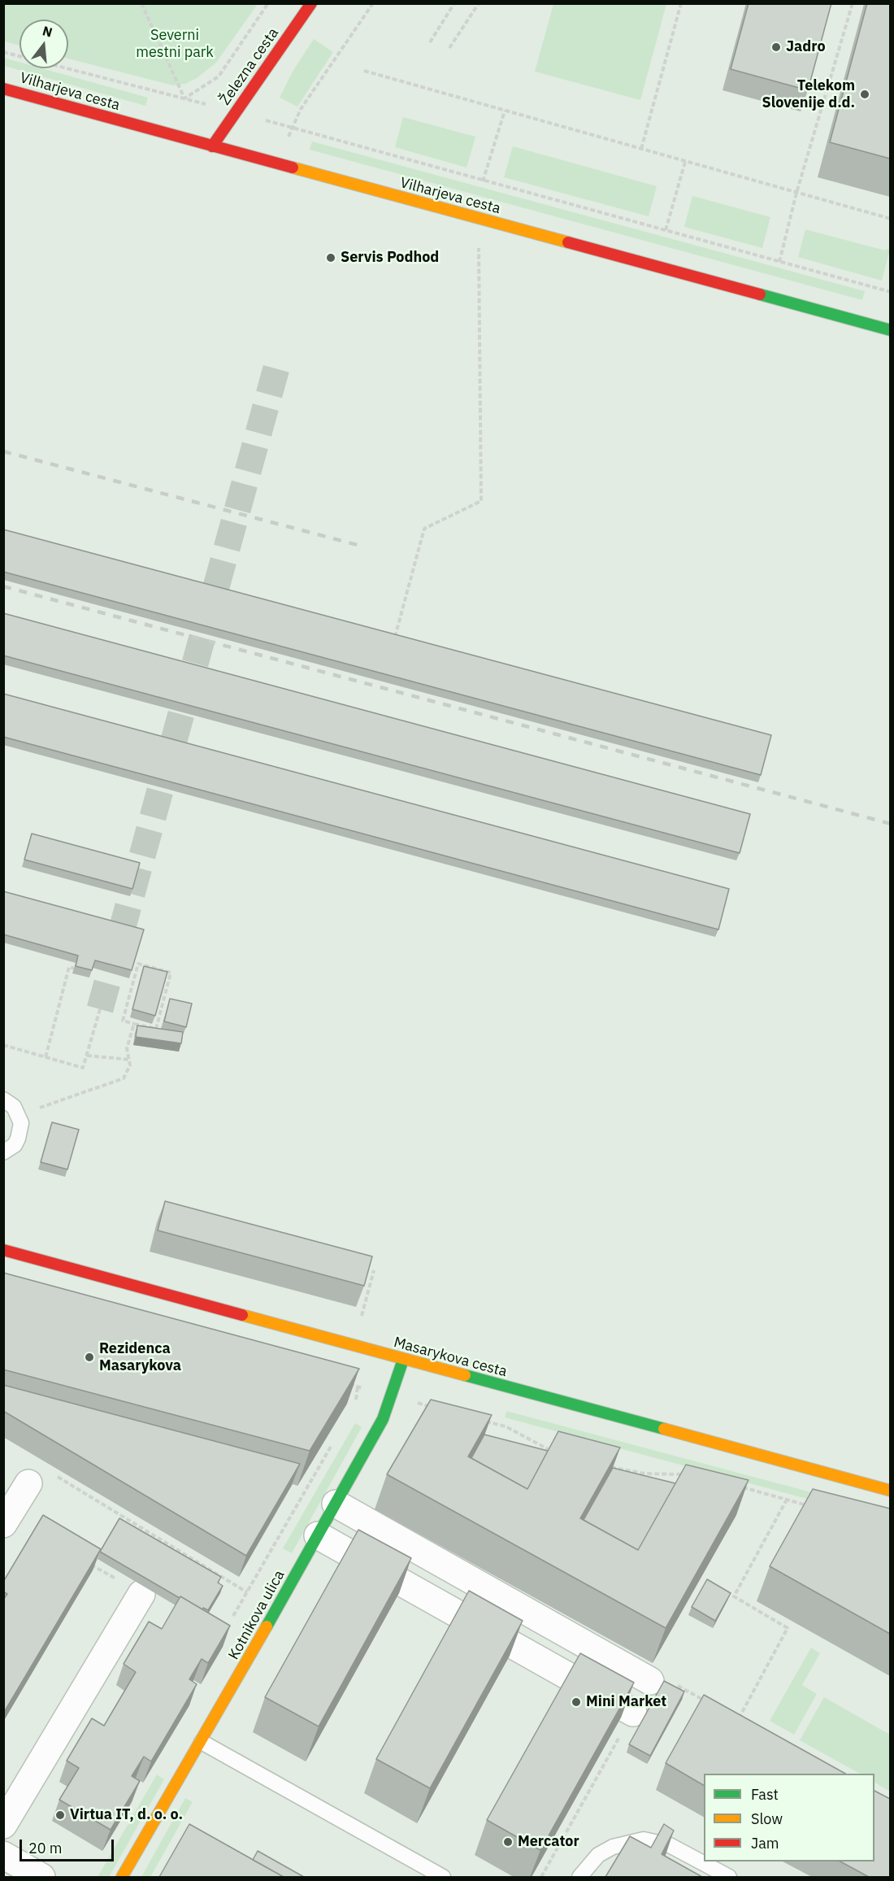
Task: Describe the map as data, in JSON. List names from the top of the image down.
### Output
{
  "streets": {
    "main road": [
      "Železna cesta",
      "Vilharjeva cesta",
      "Masarykova cesta",
      "Kotnikova ulica"
    ]
  },
  "crossings": [
    ["Železna cesta", "Vilharjeva cesta"],
    ["Masarykova cesta", "Kotnikova ulica"]
  ],
  "parks": ["Severni mestni park"],
  "places": [
    "Jadro",
    "Telekom Slovenije d.d.",
    "Servis Podhod",
    "Rezidenca Masarykova",
    "Mini Market",
    "Virtua IT, d. o. o.",
    "Mercator"
  ],
  "legend": ["Fast", "Slow", "Jam"],
  "scale_bar": "20 m",
  "north": "top"
}
